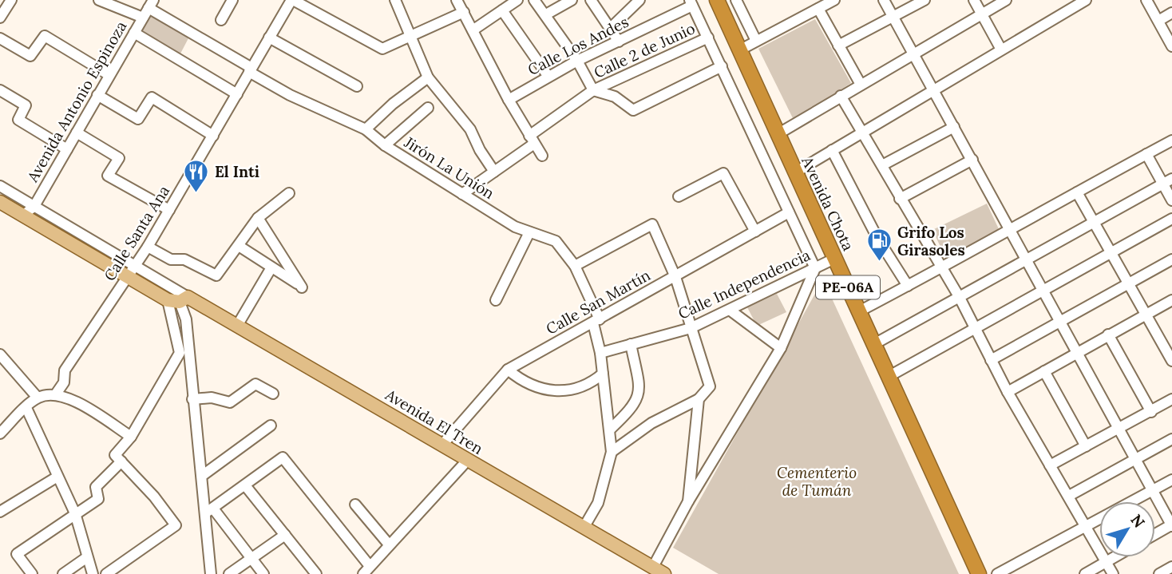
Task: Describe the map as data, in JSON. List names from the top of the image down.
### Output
{
  "streets": {
    "highway": ["Avenida Chota", "PE-06A"],
    "main road": ["Avenida El Tren"],
    "street": [
      "Calle Los Andes",
      "Calle 2 de Junio",
      "Avenida Antonio Espinoza",
      "Jirón La Unión",
      "Calle Santa Ana",
      "Calle Independencia",
      "Calle San Martín"
    ]
  },
  "crossings": [
    ["Calle 2 de Junio", "Jirón La Unión"],
    ["Avenida Antonio Espinoza", "Jirón La Unión"],
    ["Avenida Antonio Espinoza", "Avenida El Tren"],
    ["Jirón La Unión", "Calle Santa Ana"],
    ["Jirón La Unión", "Calle Independencia"],
    ["Jirón La Unión", "Calle San Martín"],
    ["Jirón La Unión", "Avenida El Tren"],
    ["Avenida Chota", "Calle Independencia"],
    ["Calle Santa Ana", "Avenida El Tren"],
    ["Calle San Martín", "Avenida El Tren"]
  ],
  "parks": ["Cementerio de Tumán"],
  "places": {
    "restaurant": ["El Inti"],
    "fuel station": ["Grifo Los Girasoles"]
  },
  "north": "top right"
}
